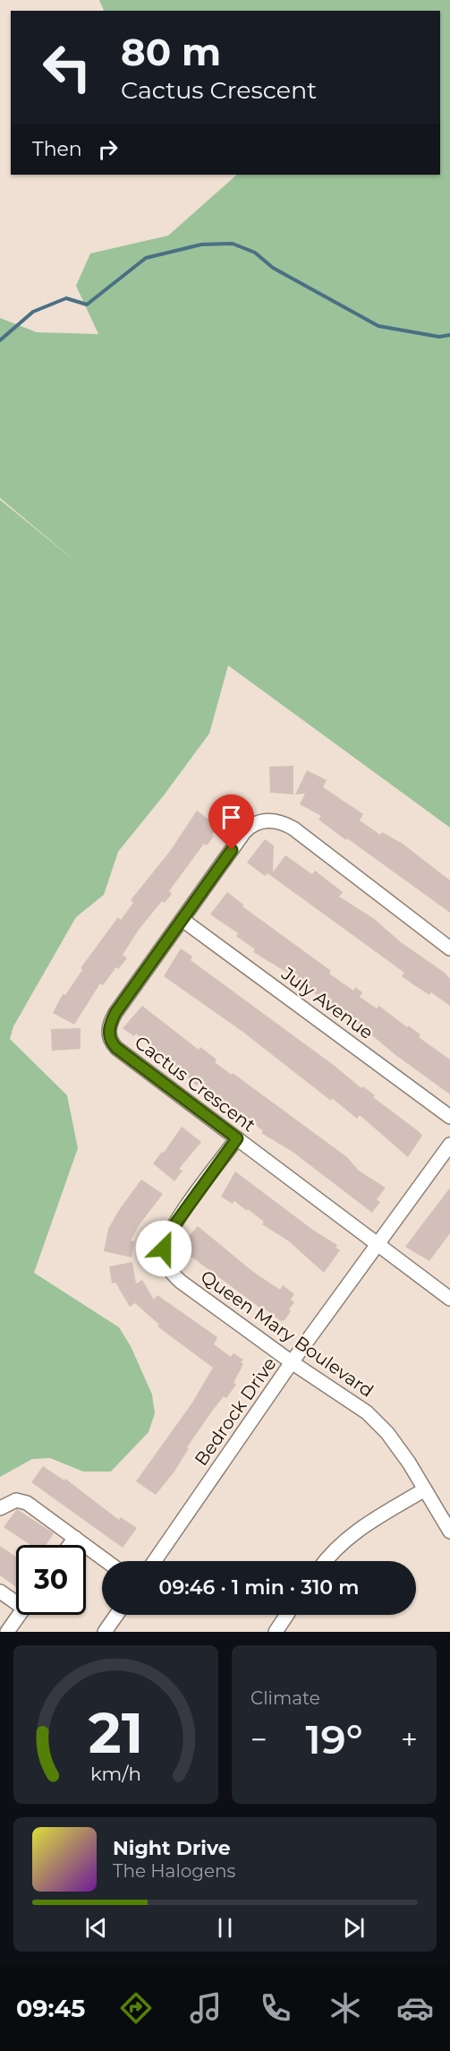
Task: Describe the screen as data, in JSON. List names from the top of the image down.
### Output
{
  "streets": {
    "street": [
      "July Avenue",
      "Cactus Crescent",
      "Queen Mary Boulevard",
      "Bedrock Drive"
    ]
  },
  "crossings": [
    ["July Avenue", "Cactus Crescent"],
    ["Cactus Crescent", "Queen Mary Boulevard"],
    ["Cactus Crescent", "Bedrock Drive"],
    ["Queen Mary Boulevard", "Bedrock Drive"]
  ],
  "page": {
    "turn": ["80 m", "Cactus Crescent"],
    "then": "Then",
    "limit": "30",
    "trip": "09:46 · 1 min · 310 m",
    "tile": "Climate",
    "heat": ["−", "19°", "+"],
    "song": ["Night Drive", "The Halogens"],
    "tabs": "09:45",
    "gauge": ["21", "km/h"]
  }
}
